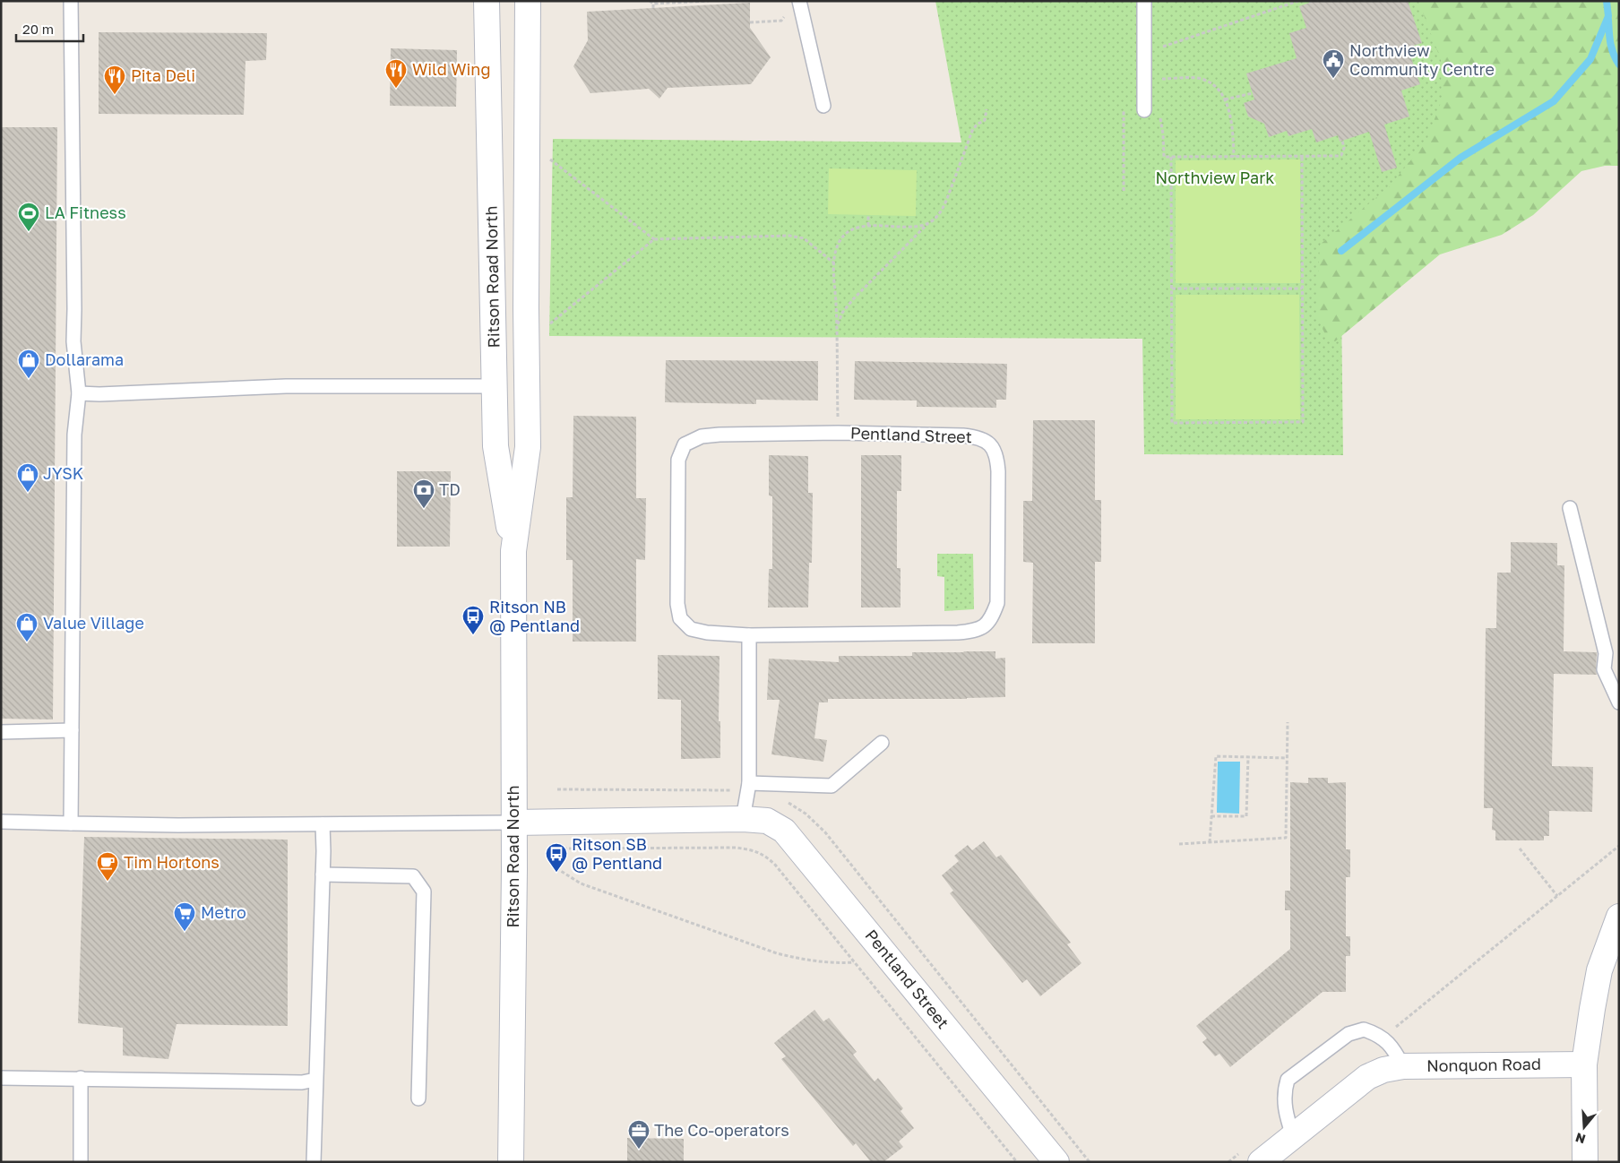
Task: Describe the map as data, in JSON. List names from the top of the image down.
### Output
{
  "streets": {
    "main road": ["Ritson Road North", "Pentland Street", "Nonquon Road"]
  },
  "crossings": [
    ["Ritson Road North", "Pentland Street"]
  ],
  "parks": ["Northview Park"],
  "places": {
    "public building": ["Northview Community Centre"],
    "restaurant": ["Wild Wing", "Pita Deli"],
    "sports": ["LA Fitness"],
    "shop": ["Dollarama", "JYSK", "Value Village"],
    "bank": ["TD"],
    "bus stop": ["Ritson NB @ Pentland", "Ritson SB @ Pentland"],
    "cafe": ["Tim Hortons"],
    "supermarket": ["Metro"],
    "office": ["The Co-operators"]
  },
  "scale_bar": "20 m",
  "north": "bottom"
}
